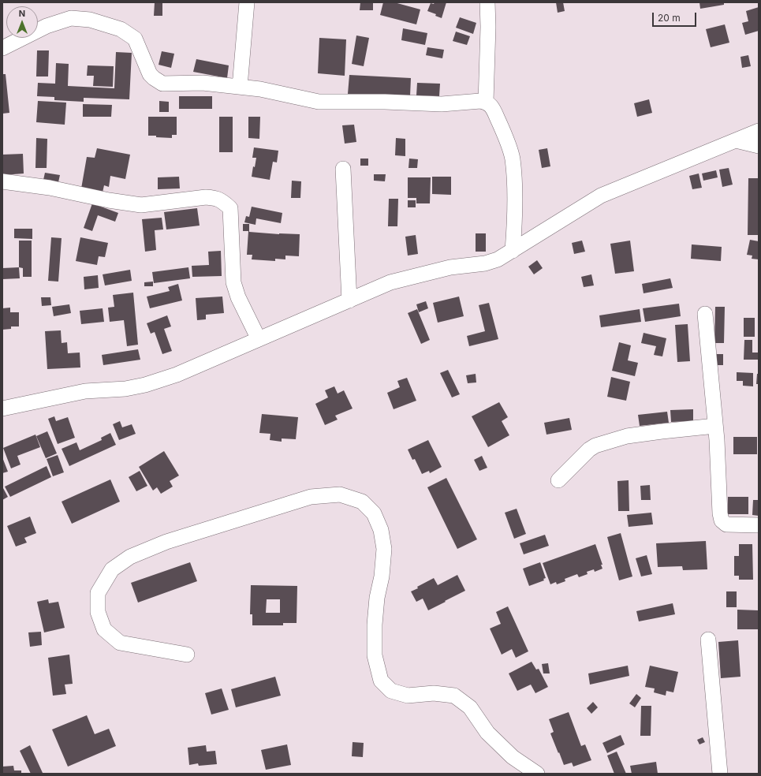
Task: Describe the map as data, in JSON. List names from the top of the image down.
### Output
{
  "scale_bar": "20 m",
  "north": "top"
}
